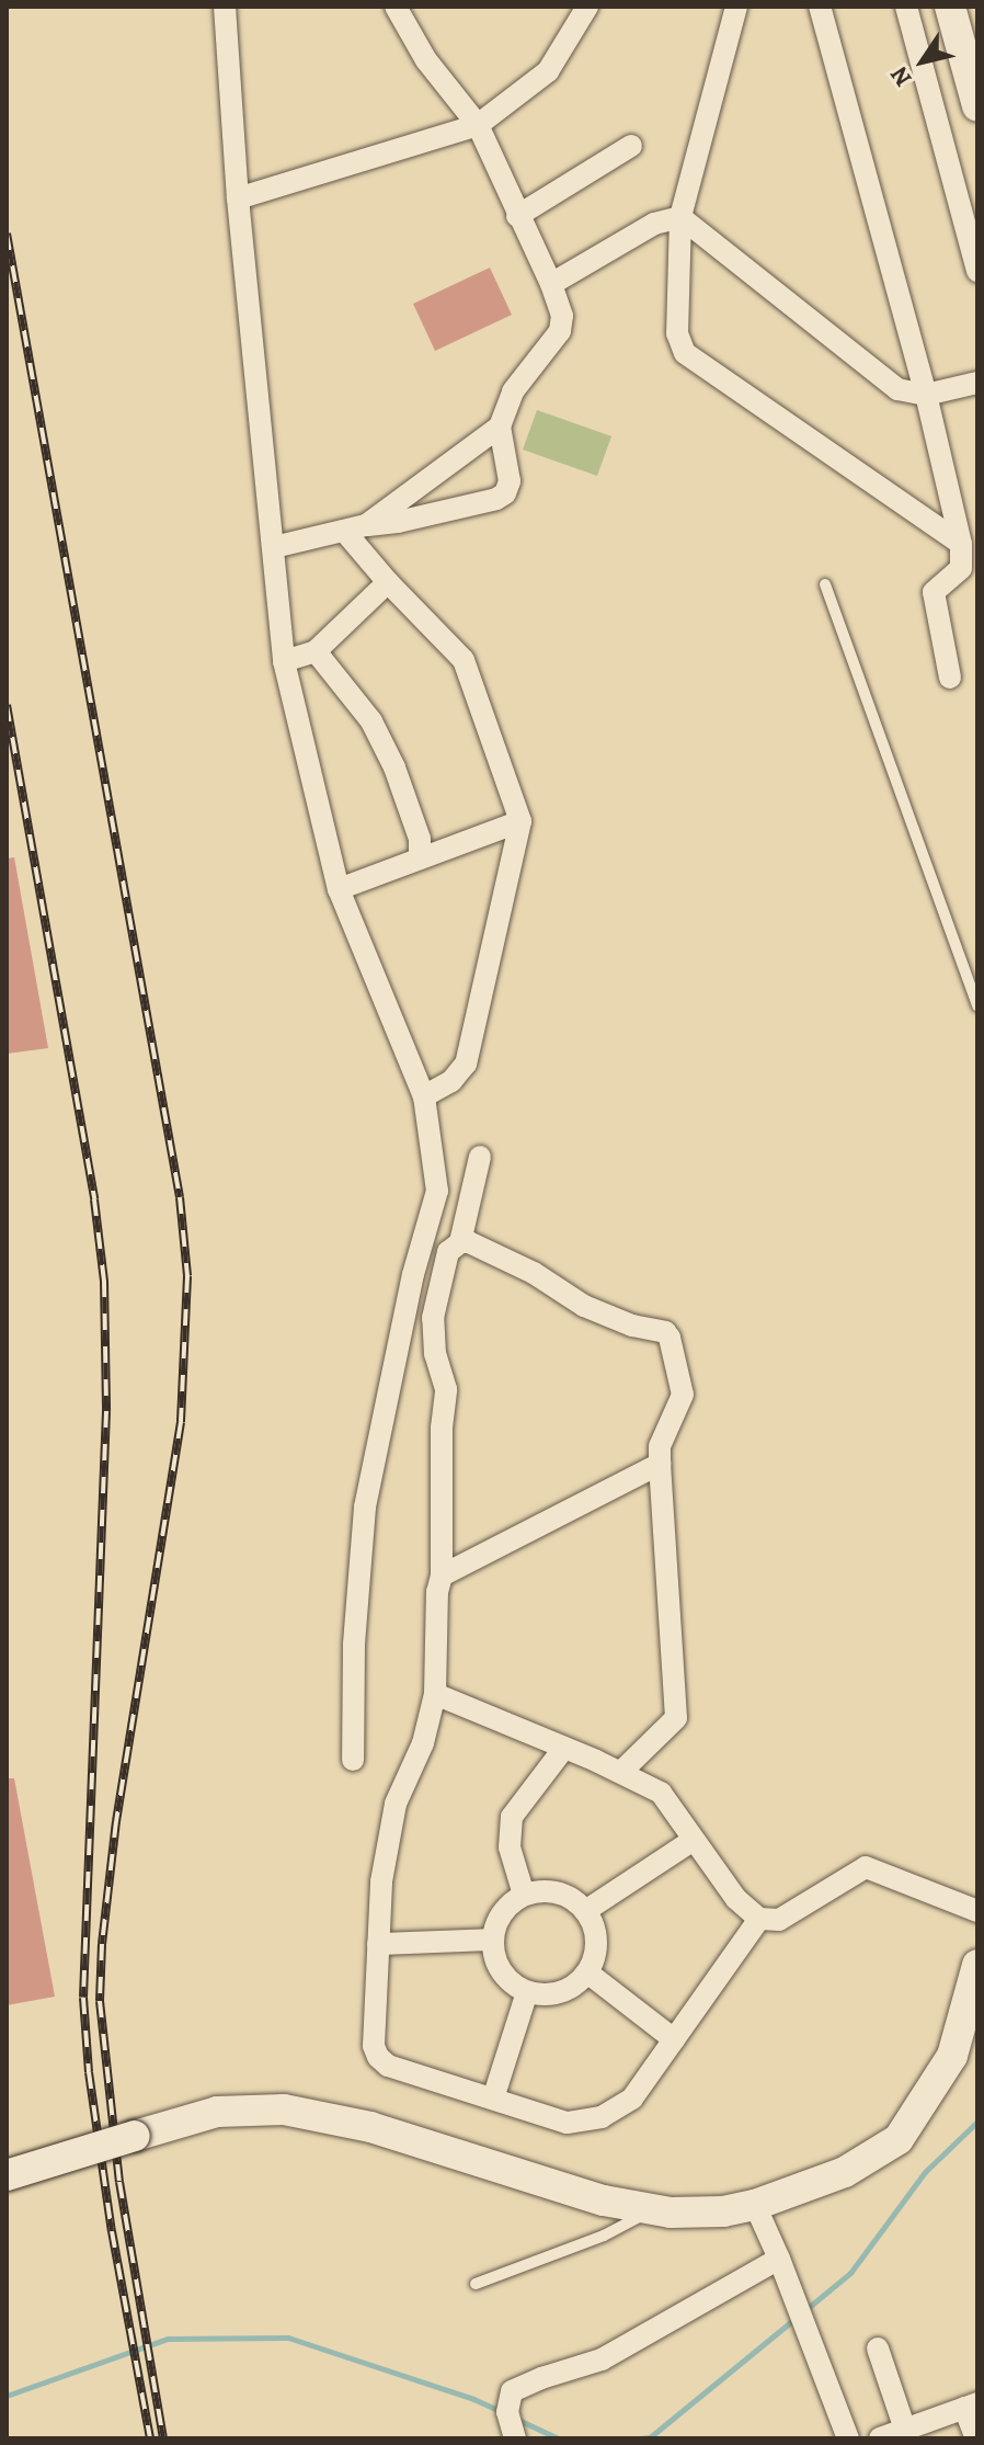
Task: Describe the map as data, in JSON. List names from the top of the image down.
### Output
{
  "north": "bottom left"
}
